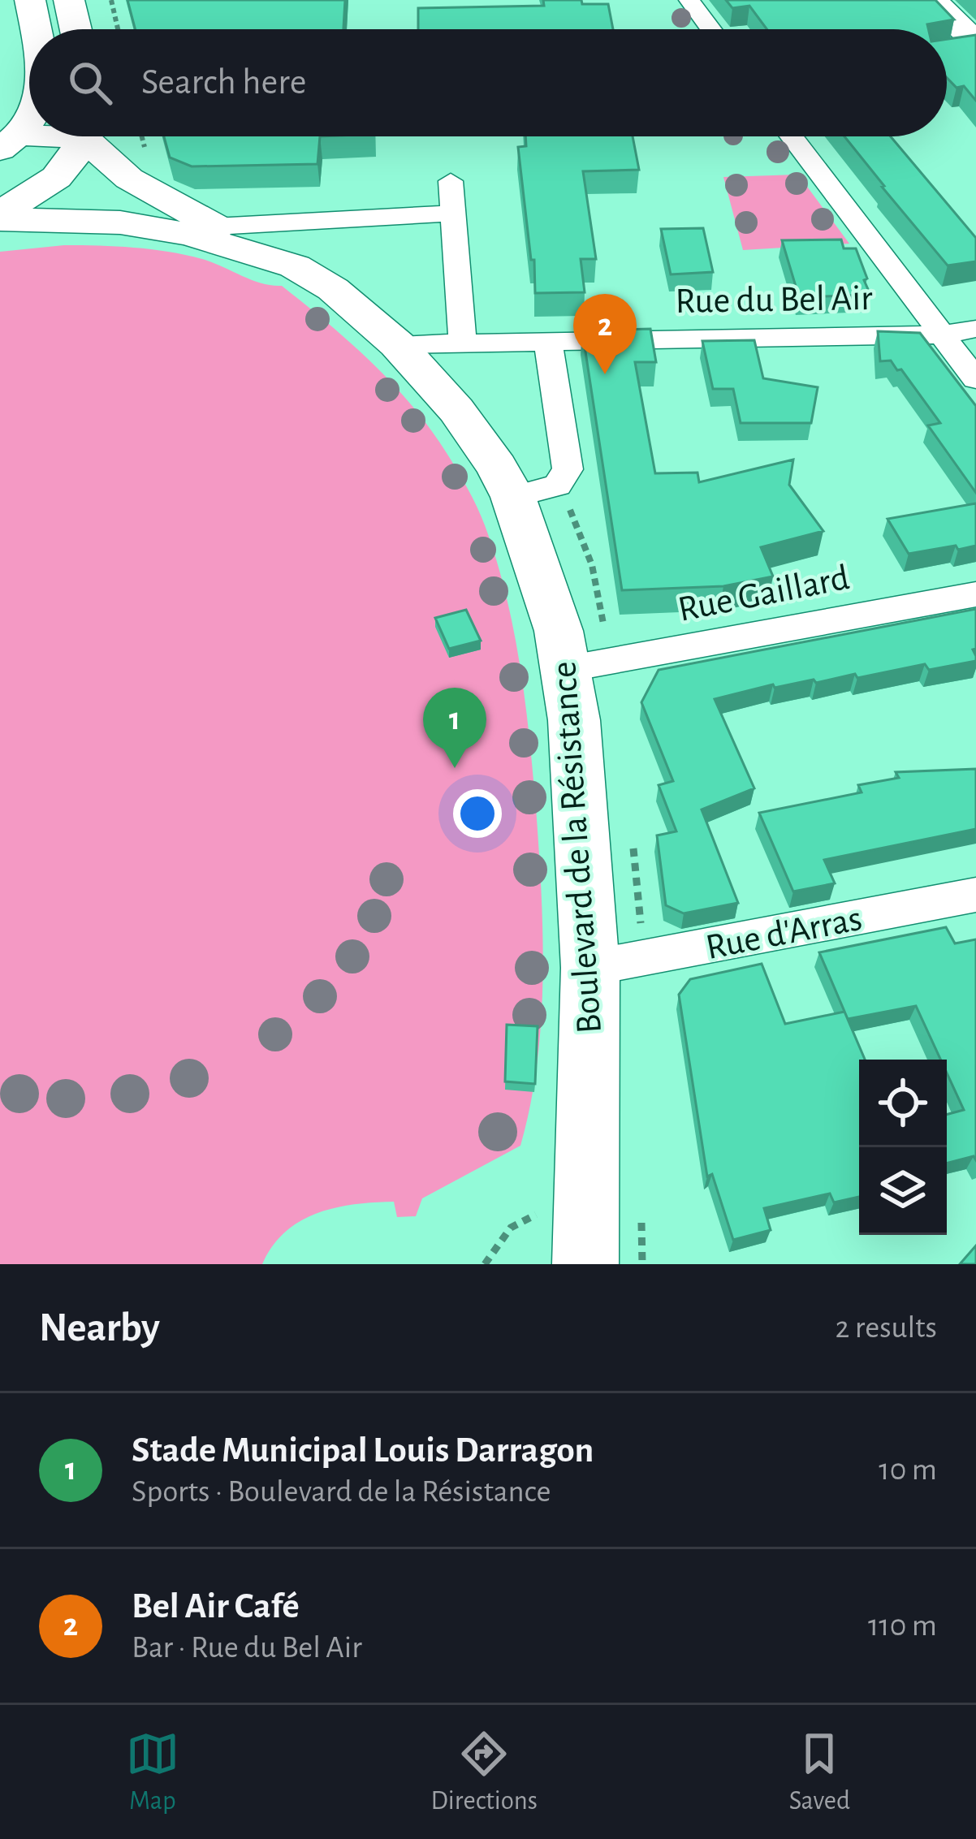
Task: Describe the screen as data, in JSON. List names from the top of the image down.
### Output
{
  "streets": {
    "street": [
      "Rue du Bel Air",
      "Rue Gaillard",
      "Boulevard de la Résistance",
      "Rue d'Arras"
    ]
  },
  "crossings": [
    ["Rue du Bel Air", "Boulevard de la Résistance"],
    ["Rue Gaillard", "Boulevard de la Résistance"],
    ["Boulevard de la Résistance", "Rue d'Arras"]
  ],
  "page": {
    "search": "Search here",
    "pins": ["2", "1"],
    "heading": ["Nearby", "2 results"],
    "list": [
      {
        "mark": "1",
        "name": "Stade Municipal Louis Darragon",
        "note": "Sports · Boulevard de la Résistance",
        "value": "10 m"
      },
      {
        "mark": "2",
        "name": "Bel Air Café",
        "note": "Bar · Rue du Bel Air",
        "value": "110 m"
      }
    ],
    "nav": ["Map", "Directions", "Saved"]
  }
}
